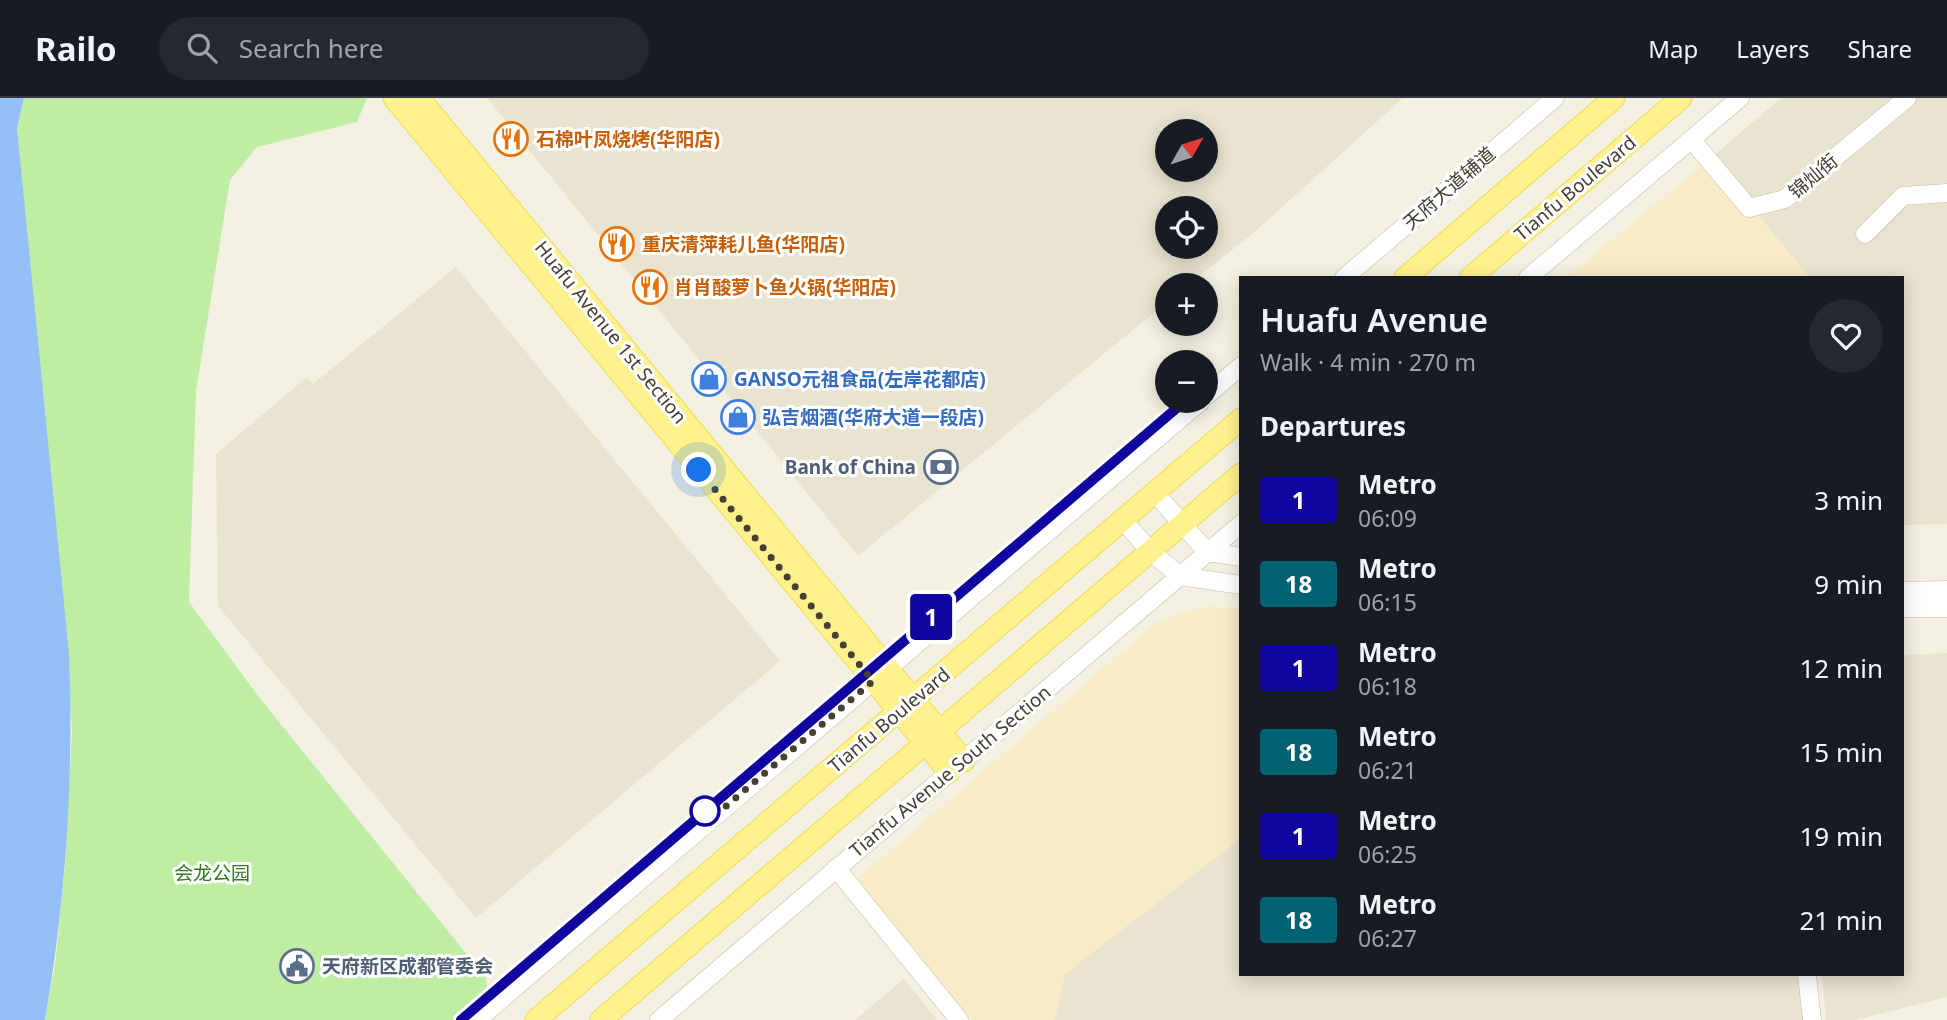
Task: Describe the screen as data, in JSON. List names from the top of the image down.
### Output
{
  "streets": {
    "main road": ["Tianfu Boulevard", "Huafu Avenue 1st Section"],
    "street": ["锦灿街", "天府大道辅道", "Tianfu Avenue South Section"]
  },
  "crossings": [
    ["Tianfu Boulevard", "Huafu Avenue 1st Section"],
    ["Huafu Avenue 1st Section", "Tianfu Avenue South Section"]
  ],
  "parks": ["会龙公园"],
  "places": {
    "restaurant": ["石棉叶凤烧烤(华阳店)", "重庆清萍耗儿鱼(华阳店)", "肖肖酸萝卜鱼火锅(华阳店)"],
    "shop": ["GANSO元祖食品(左岸花都店)", "弘吉烟酒(华府大道一段店)"],
    "bank": ["Bank of China"],
    "public building": ["天府新区成都管委会"]
  },
  "lines": ["metro line 1"],
  "north": "top right",
  "page": {
    "header": "Railo",
    "search": "Search here",
    "nav": ["Map", "Layers", "Share"],
    "on_map": "1",
    "map_buttons": ["+", "−"],
    "heading": [
      ["Huafu Avenue", "Walk · 4 min · 270 m"],
      "Departures"
    ],
    "list": [
      {
        "mark": "1",
        "name": "Metro",
        "note": "06:09",
        "value": "3 min"
      },
      {
        "mark": "18",
        "name": "Metro",
        "note": "06:15",
        "value": "9 min"
      },
      {
        "mark": "1",
        "name": "Metro",
        "note": "06:18",
        "value": "12 min"
      },
      {
        "mark": "18",
        "name": "Metro",
        "note": "06:21",
        "value": "15 min"
      },
      {
        "mark": "1",
        "name": "Metro",
        "note": "06:25",
        "value": "19 min"
      },
      {
        "mark": "18",
        "name": "Metro",
        "note": "06:27",
        "value": "21 min"
      }
    ]
  }
}
